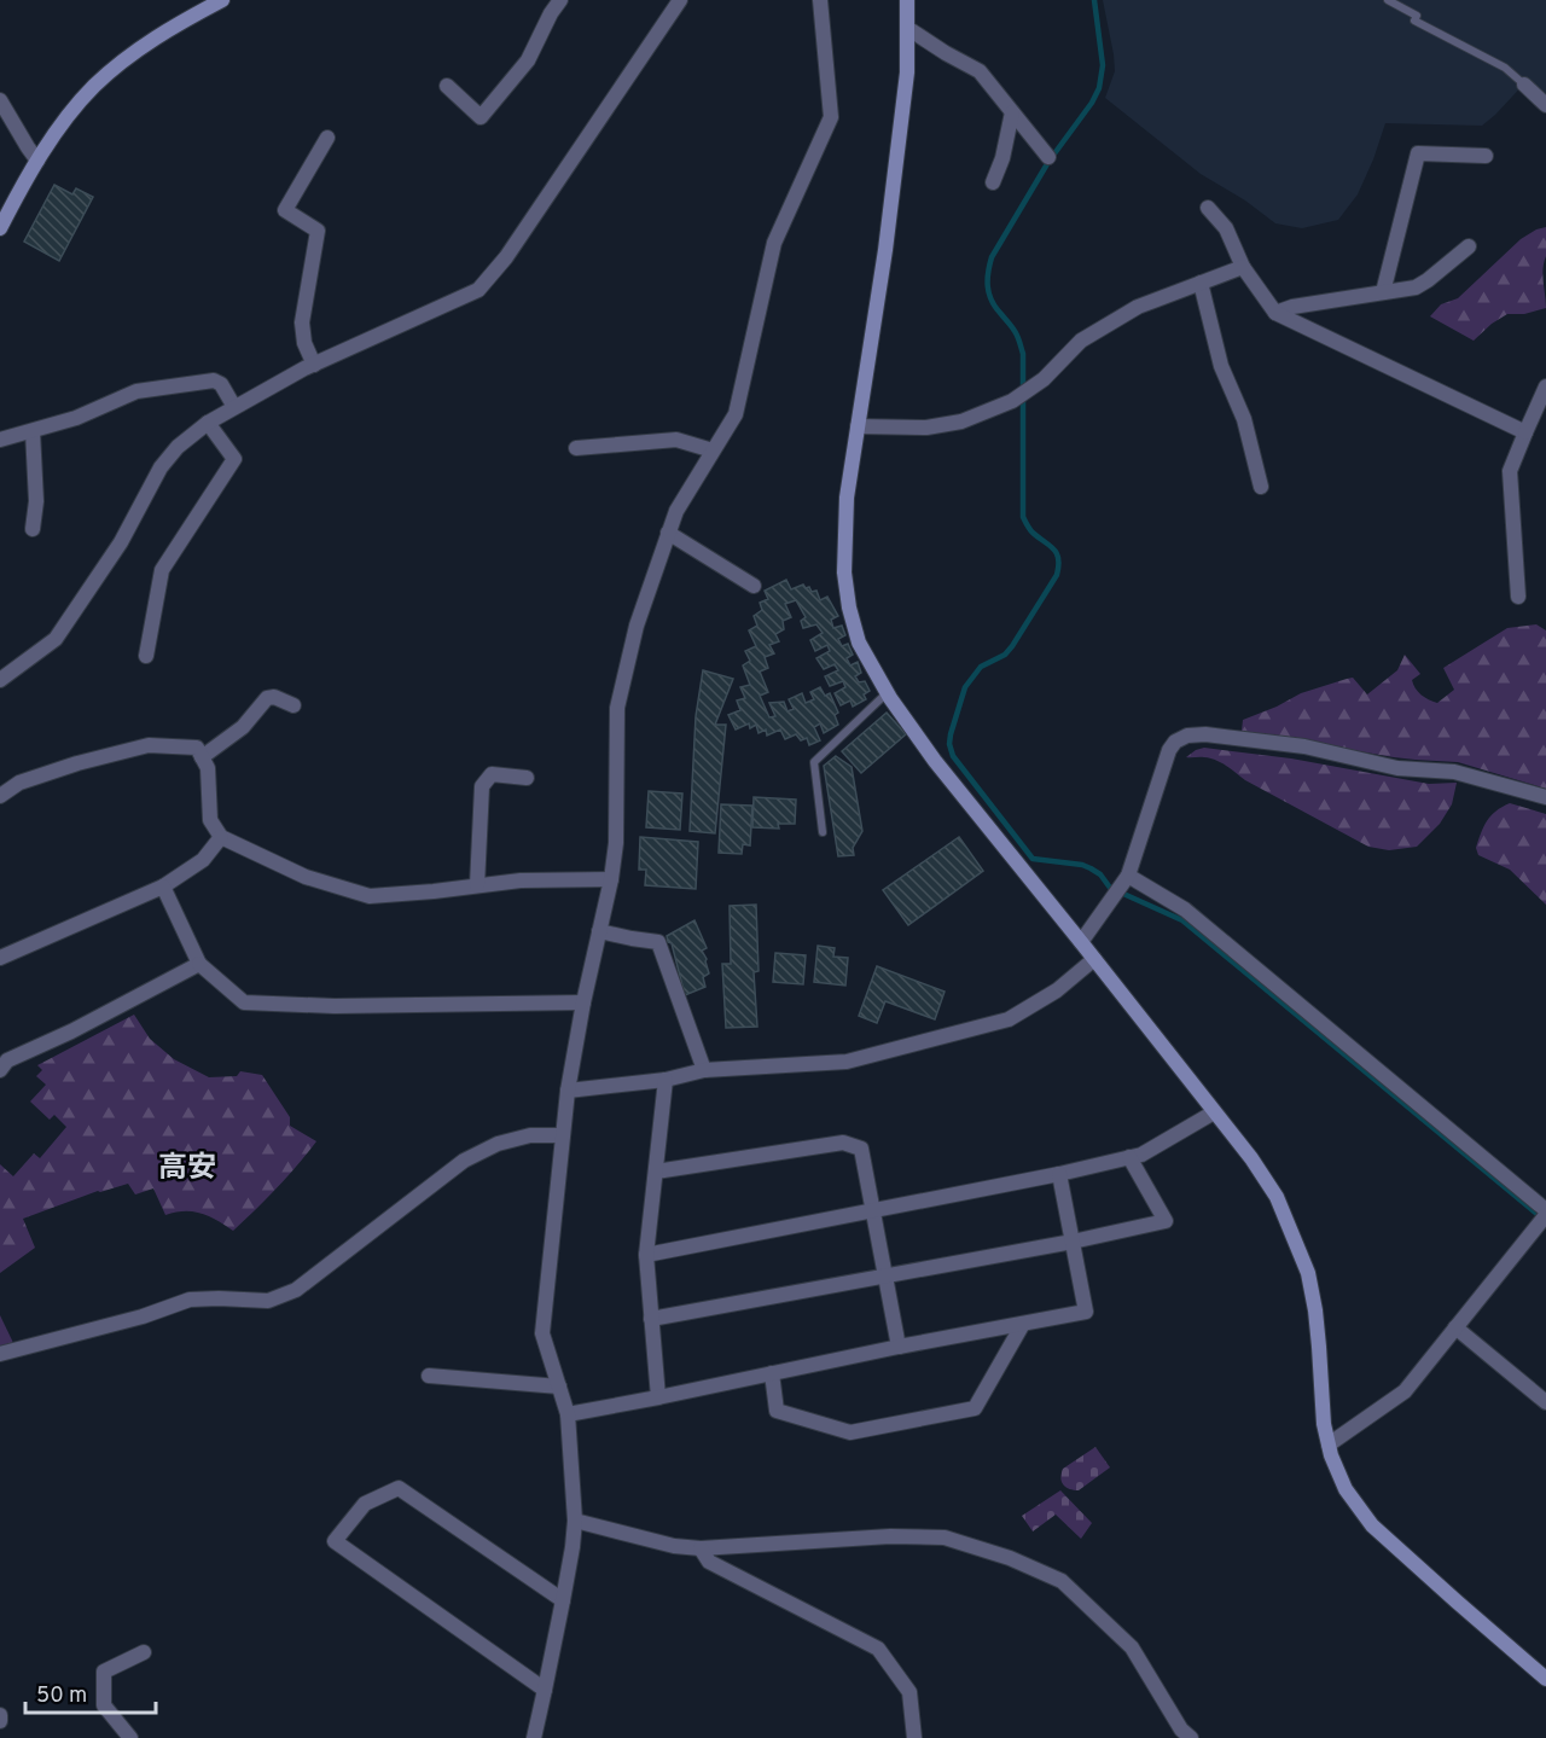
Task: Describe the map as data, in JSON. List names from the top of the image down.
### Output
{
  "districts": ["高安"],
  "scale_bar": "50 m"
}
